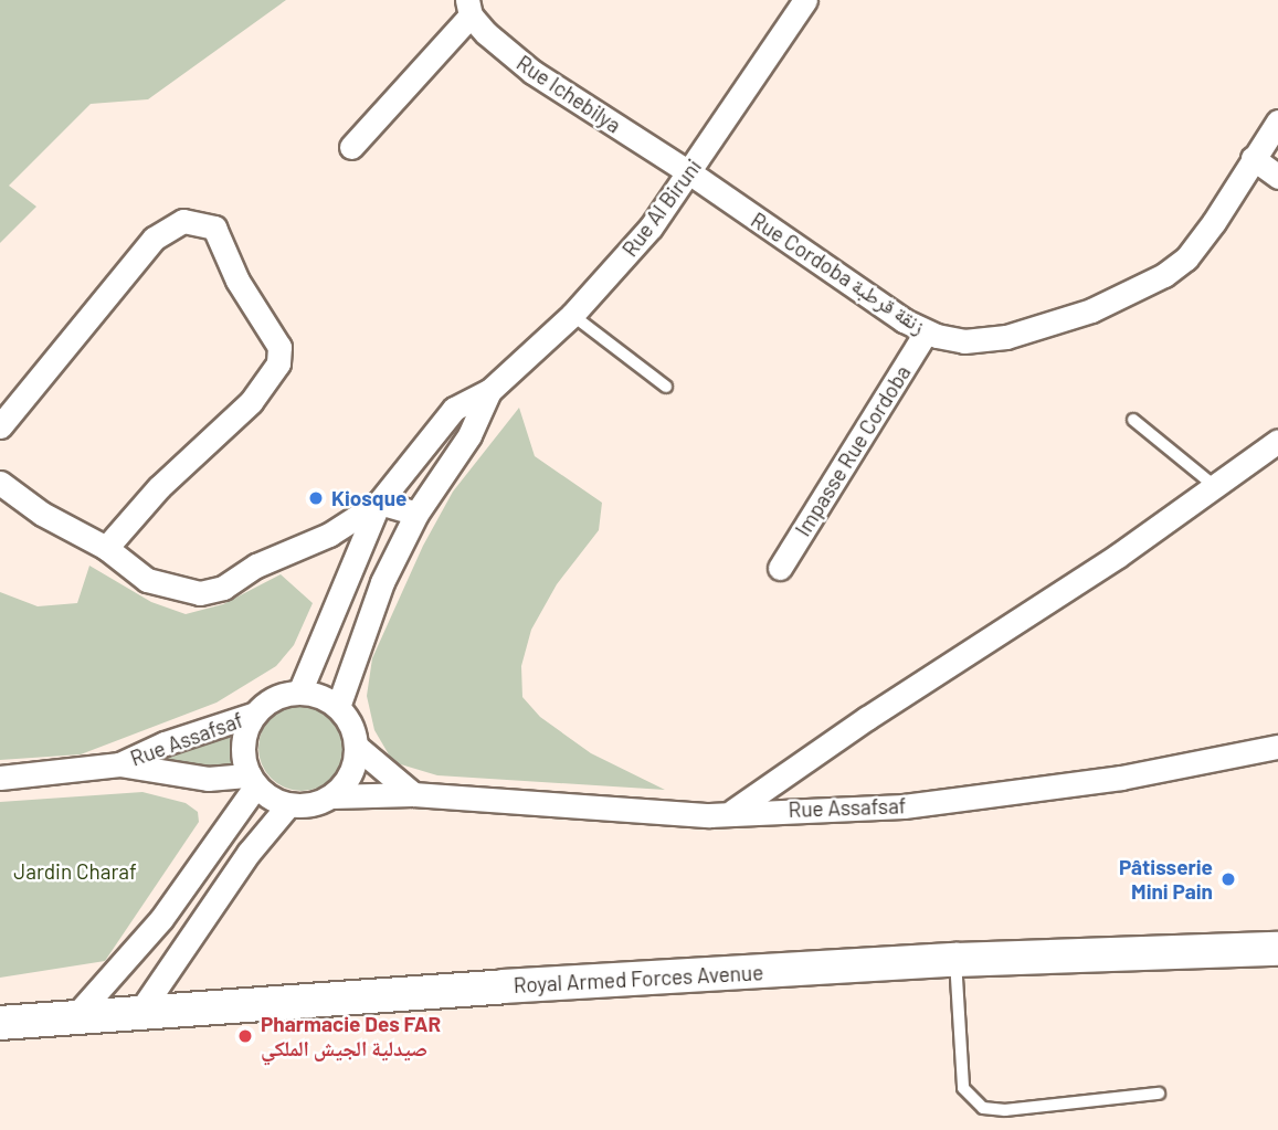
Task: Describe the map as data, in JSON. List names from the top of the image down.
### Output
{
  "streets": {
    "main road": ["Royal Armed Forces Avenue"],
    "street": [
      "Rue Ichebilya",
      "Rue Al Biruni",
      "Rue Cordoba زنقة قرطبة",
      "Impasse Rue Cordoba",
      "Rue Assafsaf"
    ]
  },
  "crossings": [
    ["Rue Ichebilya", "Rue Al Biruni"],
    ["Rue Ichebilya", "Rue Cordoba زنقة قرطبة"],
    ["Rue Al Biruni", "Rue Cordoba زنقة قرطبة"],
    ["Rue Cordoba زنقة قرطبة", "Impasse Rue Cordoba"]
  ],
  "parks": ["Jardin Charaf"],
  "places": ["Kiosque", "Pâtisserie Mini Pain", "Pharmacie Des FAR صيدلية الجيش الملكي"]
}
